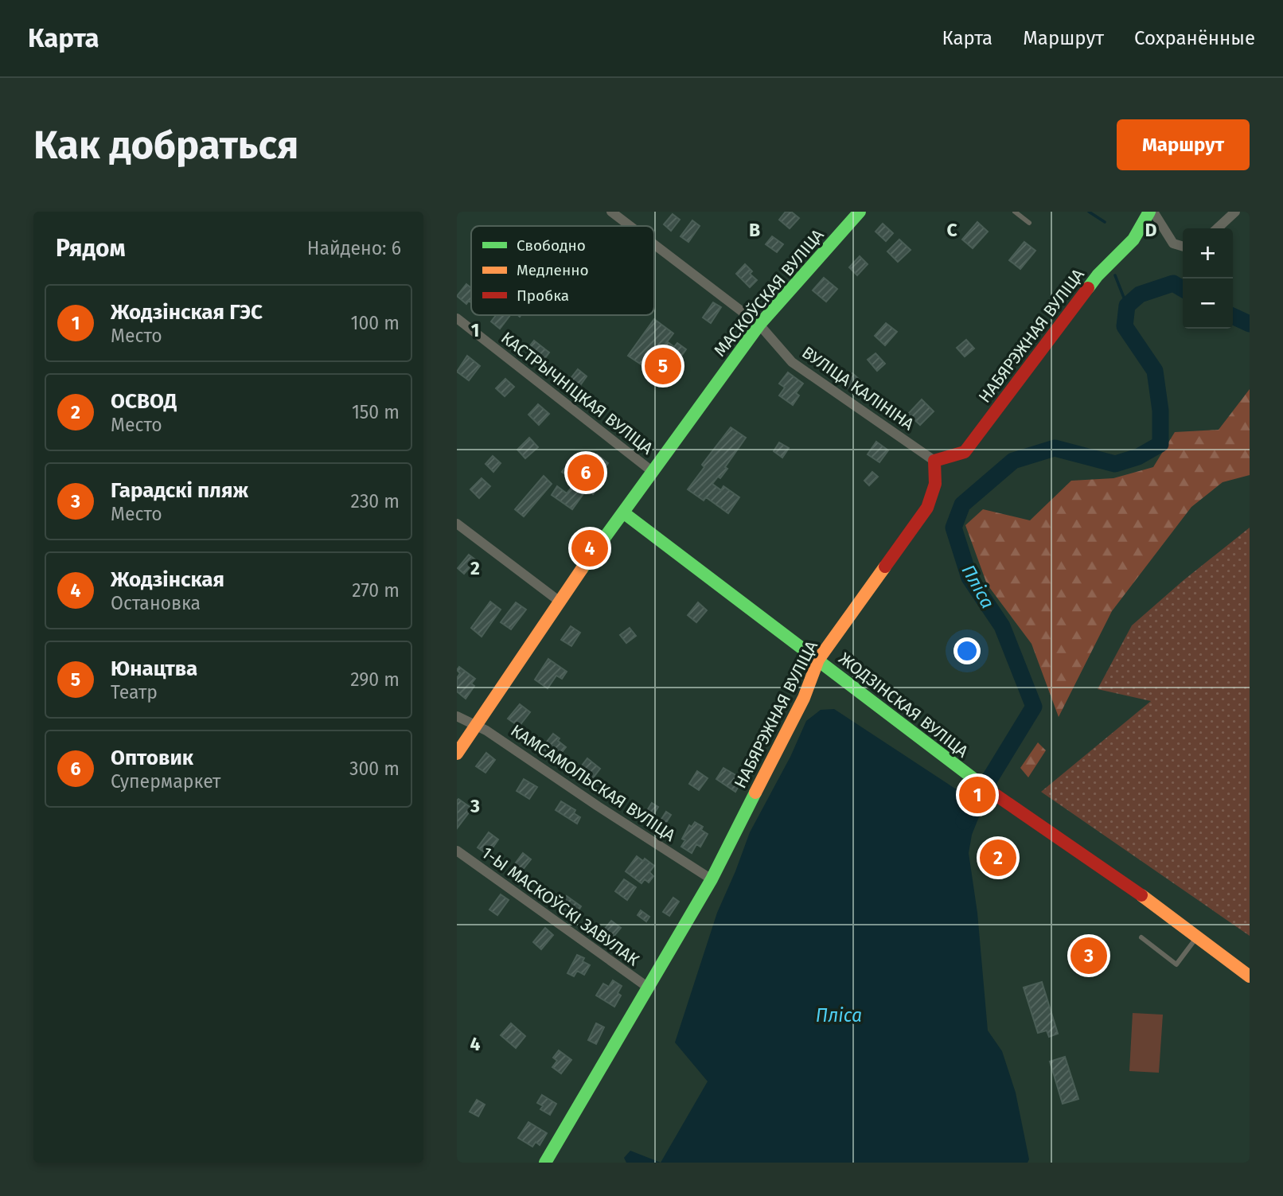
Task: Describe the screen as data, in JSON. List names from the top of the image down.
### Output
{
  "streets": {
    "main road": ["МАСКОЎСКАЯ ВУЛІЦА", "НАБЯРЭЖНАЯ ВУЛІЦА", "ЖОДЗІНСКАЯ ВУЛІЦА"],
    "street": [
      "ВУЛІЦА КАЛІНІНА",
      "КАСТРЫЧНІЦКАЯ ВУЛІЦА",
      "КАМСАМОЛЬСКАЯ ВУЛІЦА",
      "1-Ы МАСКОЎСКІ ЗАВУЛАК"
    ]
  },
  "crossings": [
    ["МАСКОЎСКАЯ ВУЛІЦА", "ВУЛІЦА КАЛІНІНА"],
    ["МАСКОЎСКАЯ ВУЛІЦА", "КАСТРЫЧНІЦКАЯ ВУЛІЦА"],
    ["МАСКОЎСКАЯ ВУЛІЦА", "ЖОДЗІНСКАЯ ВУЛІЦА"],
    ["МАСКОЎСКАЯ ВУЛІЦА", "КАМСАМОЛЬСКАЯ ВУЛІЦА"],
    ["НАБЯРЭЖНАЯ ВУЛІЦА", "ВУЛІЦА КАЛІНІНА"],
    ["НАБЯРЭЖНАЯ ВУЛІЦА", "ЖОДЗІНСКАЯ ВУЛІЦА"],
    ["НАБЯРЭЖНАЯ ВУЛІЦА", "КАМСАМОЛЬСКАЯ ВУЛІЦА"],
    ["НАБЯРЭЖНАЯ ВУЛІЦА", "1-Ы МАСКОЎСКІ ЗАВУЛАК"]
  ],
  "water": ["Пліса"],
  "legend": ["Свободно", "Медленно", "Пробка"],
  "page": {
    "header": "Карта",
    "nav": ["Карта", "Маршрут", "Сохранённые"],
    "buttons": "Маршрут",
    "title": "Как добраться",
    "heading": ["Рядом", "Найдено: 6"],
    "map_buttons": ["+", "−"],
    "list": [
      {
        "mark": "1",
        "name": "Жодзінская ГЭС",
        "note": "Место",
        "value": "100 m"
      },
      {
        "mark": "2",
        "name": "ОСВОД",
        "note": "Место",
        "value": "150 m"
      },
      {
        "mark": "3",
        "name": "Гарадскі пляж",
        "note": "Место",
        "value": "230 m"
      },
      {
        "mark": "4",
        "name": "Жодзінская",
        "note": "Остановка",
        "value": "270 m"
      },
      {
        "mark": "5",
        "name": "Юнацтва",
        "note": "Театр",
        "value": "290 m"
      },
      {
        "mark": "6",
        "name": "Оптовик",
        "note": "Супермаркет",
        "value": "300 m"
      }
    ],
    "pins": [
      "5",
      "6",
      "4",
      "1",
      "2",
      "3"
    ]
  },
  "grid": {
    "columns": ["B", "C", "D"],
    "rows": [
      "1",
      "2",
      "3",
      "4"
    ]
  }
}
